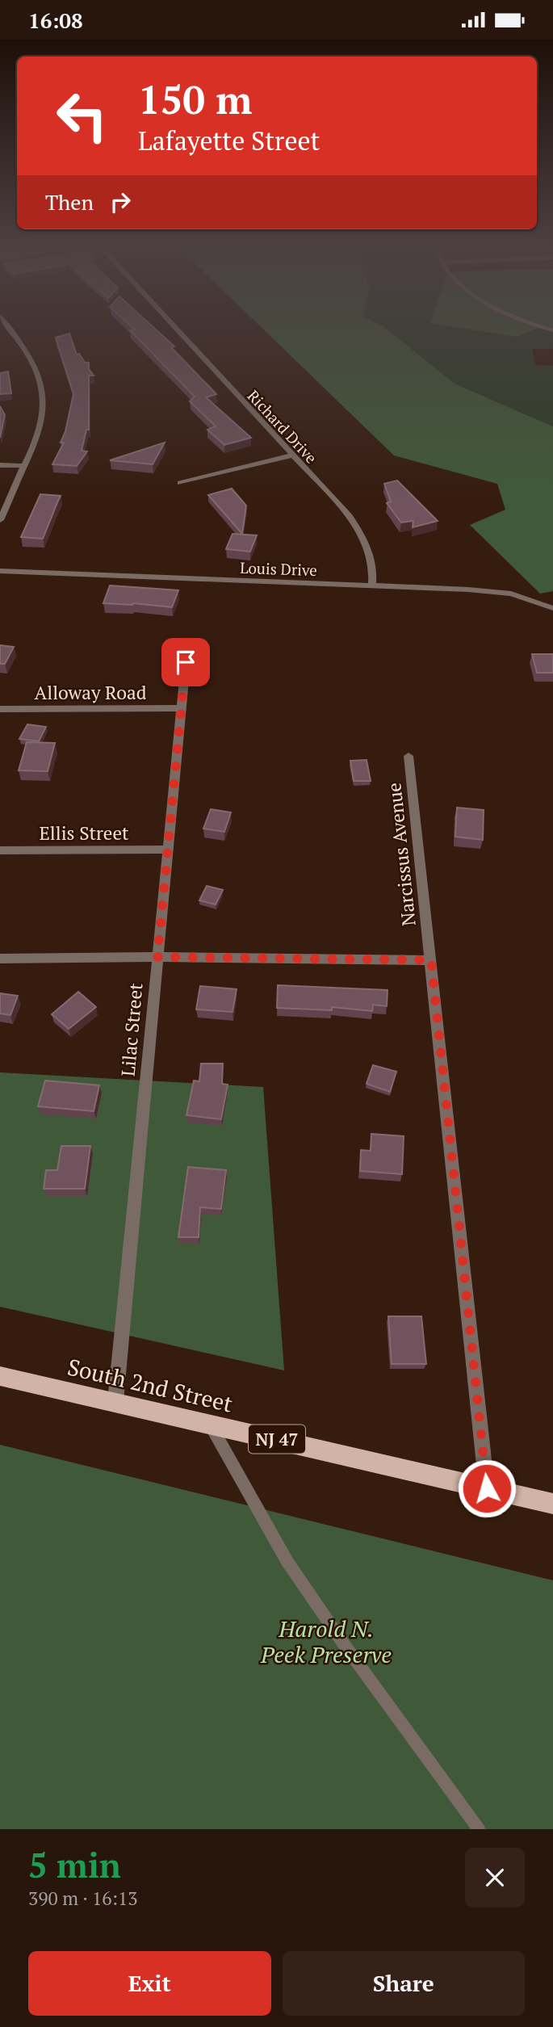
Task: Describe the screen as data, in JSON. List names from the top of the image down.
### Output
{
  "streets": {
    "main road": ["South 2nd Street", "NJ 47"],
    "street": [
      "Richard Drive",
      "Louis Drive",
      "Alloway Road",
      "Ellis Street",
      "Narcissus Avenue",
      "Lilac Street"
    ]
  },
  "crossings": [
    ["Richard Drive", "Louis Drive"],
    ["Alloway Road", "Lilac Street"],
    ["Ellis Street", "Lilac Street"],
    ["Narcissus Avenue", "South 2nd Street"],
    ["Lilac Street", "South 2nd Street"]
  ],
  "parks": ["Harold N. Peek Preserve"],
  "page": {
    "status": "16:08",
    "turn": ["150 m", "Lafayette Street"],
    "then": "Then",
    "heading": ["5 min", "390 m · 16:13"],
    "buttons": ["Exit", "Share"]
  }
}
